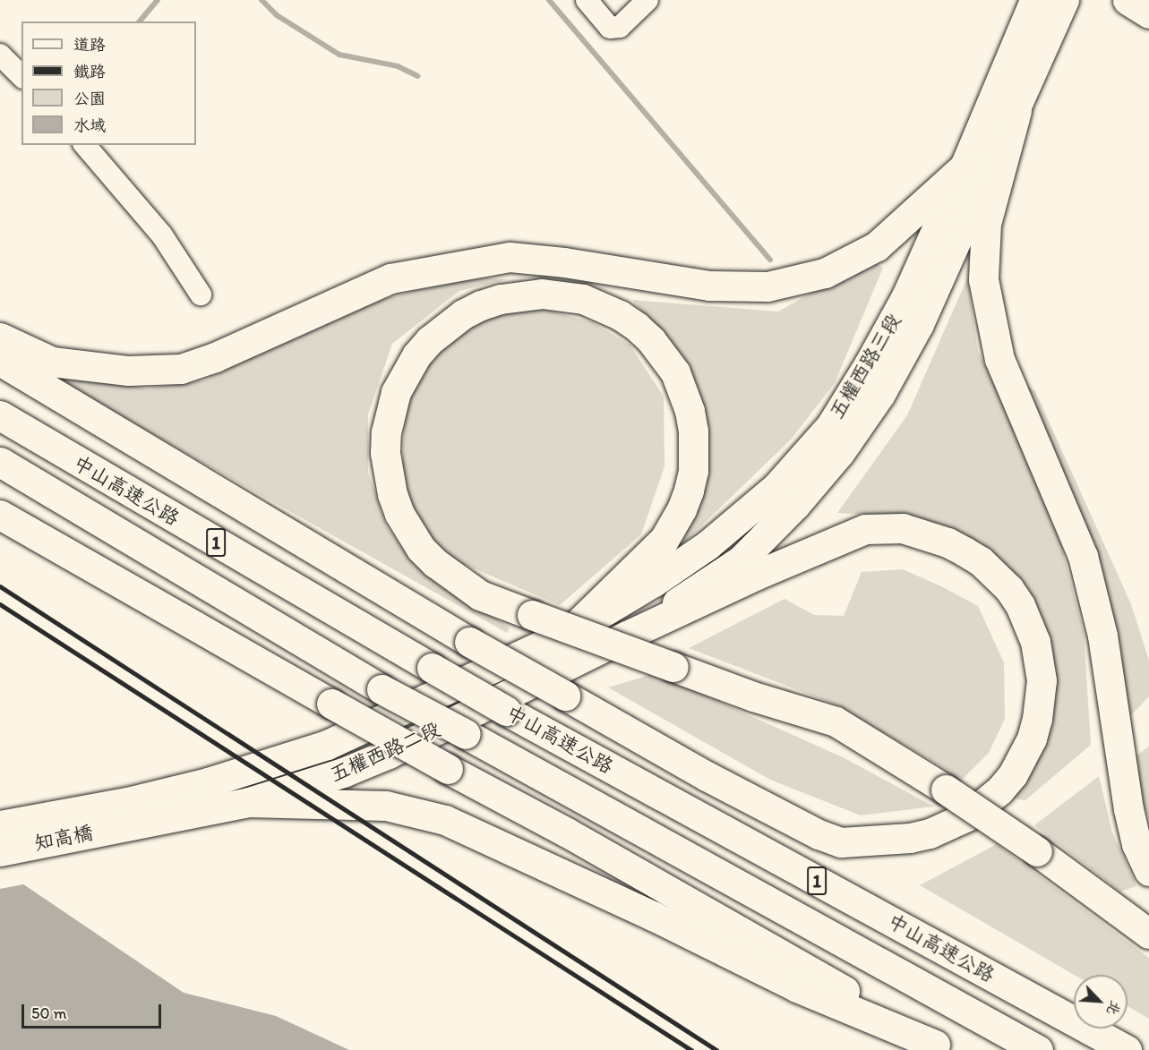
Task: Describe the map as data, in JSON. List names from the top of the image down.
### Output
{
  "streets": {
    "main road": [
      "五權西路三段",
      "中山高速公路",
      "1",
      "五權西路二段",
      "知高橋"
    ]
  },
  "crossings": [
    ["五權西路三段", "五權西路二段"],
    ["五權西路二段", "知高橋"]
  ],
  "legend": [
    "道路",
    "鐵路",
    "公園",
    "水域"
  ],
  "scale_bar": "50 m",
  "north": "bottom right"
}
